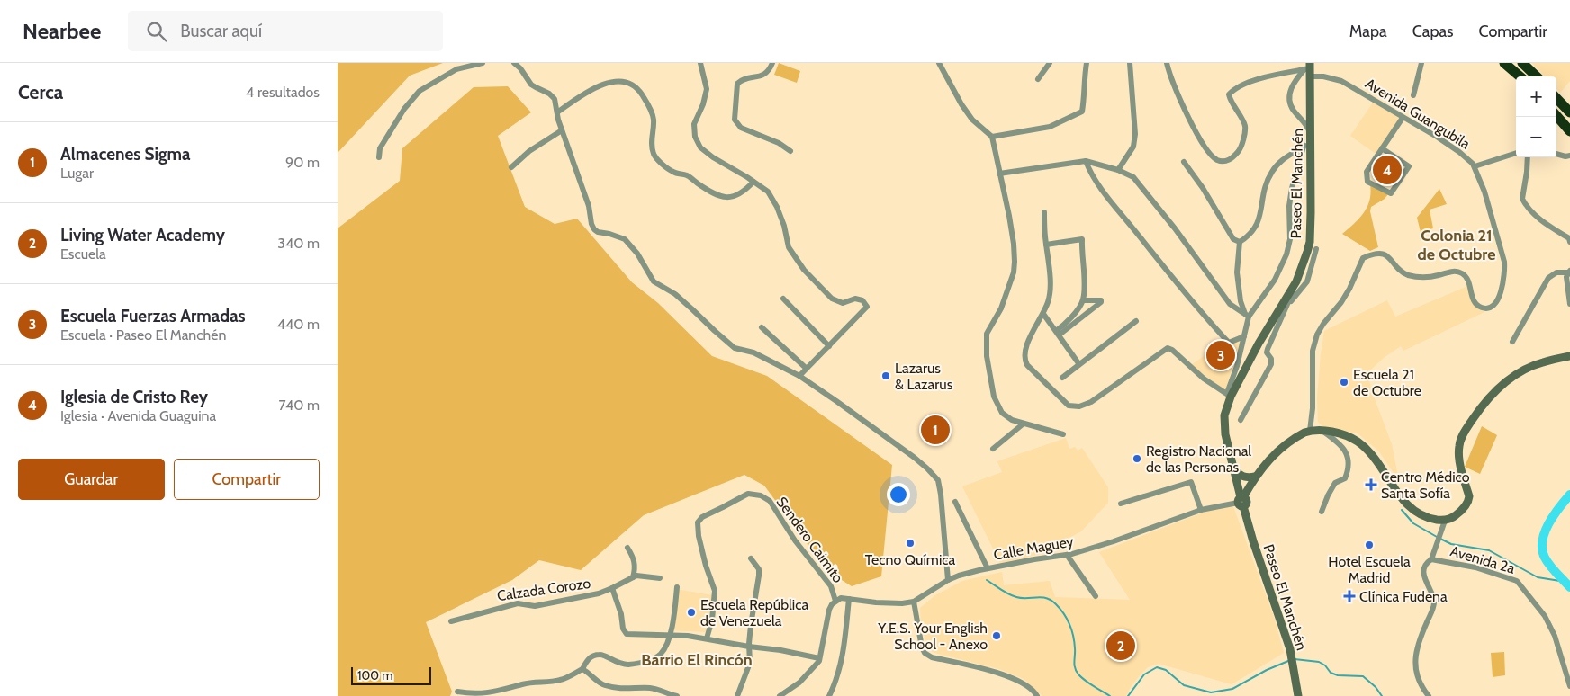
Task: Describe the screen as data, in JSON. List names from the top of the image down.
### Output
{
  "streets": {
    "street": [
      "Avenida Guangubila",
      "Paseo El Manchén",
      "Sendero Caimito",
      "Calle Maguey",
      "Avenida 2a",
      "Calzada Corozo"
    ]
  },
  "crossings": [
    ["Avenida Guangubila", "Paseo El Manchén"],
    ["Paseo El Manchén", "Calle Maguey"],
    ["Sendero Caimito", "Calzada Corozo"]
  ],
  "districts": ["Colonia 21 de Octubre", "Barrio El Rincón"],
  "places": {
    "other": [
      "Lazarus & Lazarus",
      "Escuela 21 de Octubre",
      "Registro Nacional de las Personas",
      "Tecno Química",
      "Hotel Escuela Madrid",
      "Escuela República de Venezuela",
      "Y.E.S. Your English School - Anexo"
    ],
    "health": ["Centro Médico Santa Sofía", "Clínica Fudena"]
  },
  "scale_bar": "100 m",
  "page": {
    "header": "Nearbee",
    "search": "Buscar aquí",
    "nav": ["Mapa", "Capas", "Compartir"],
    "heading": ["Cerca", "4 resultados"],
    "map_buttons": ["+", "−"],
    "list": [
      {
        "mark": "1",
        "name": "Almacenes Sigma",
        "note": "Lugar",
        "value": "90 m"
      },
      {
        "mark": "2",
        "name": "Living Water Academy",
        "note": "Escuela",
        "value": "340 m"
      },
      {
        "mark": "3",
        "name": "Escuela Fuerzas Armadas",
        "note": "Escuela · Paseo El Manchén",
        "value": "440 m"
      },
      {
        "mark": "4",
        "name": "Iglesia de Cristo Rey",
        "note": "Iglesia · Avenida Guaguina",
        "value": "740 m"
      }
    ],
    "pins": [
      "4",
      "3",
      "1",
      "2"
    ],
    "buttons": ["Guardar", "Compartir"],
    "scale": "100 m"
  }
}
